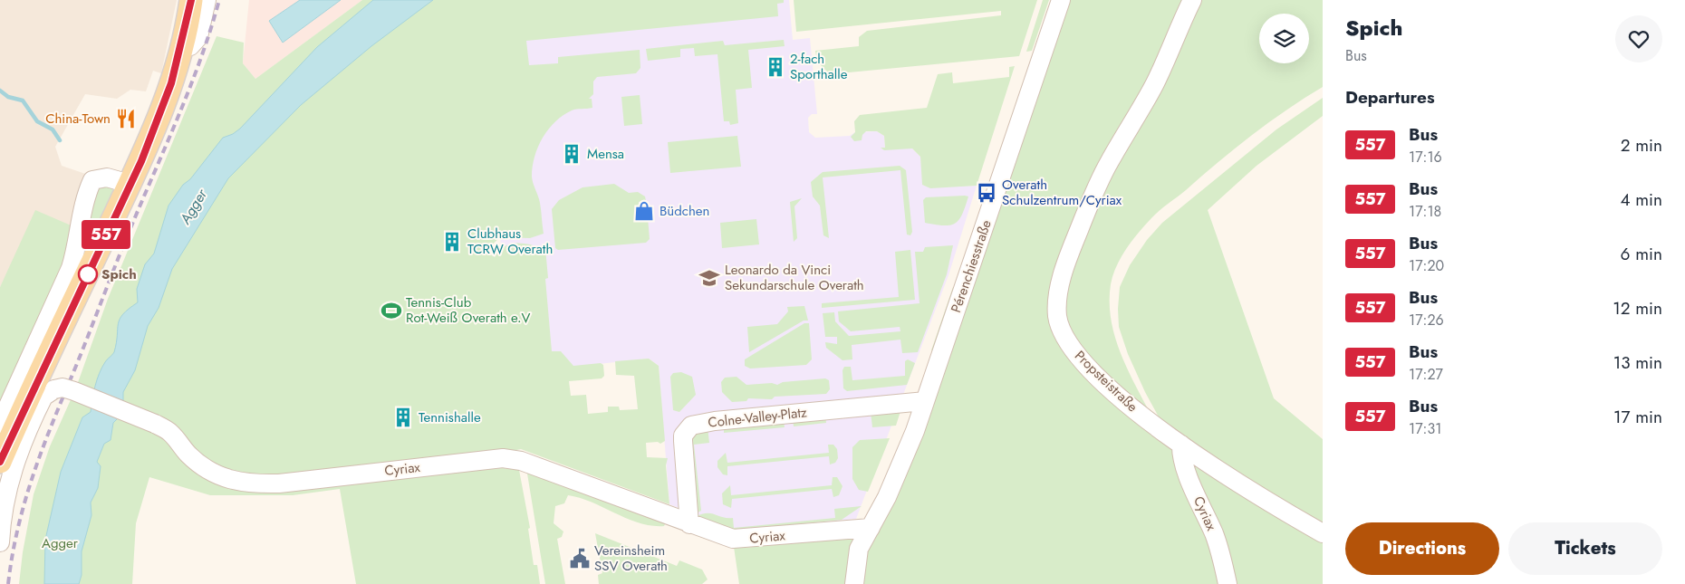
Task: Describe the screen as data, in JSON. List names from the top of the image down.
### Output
{
  "streets": {
    "street": [
      "Pérenchiesstraße",
      "Propsteistraße",
      "Colne-Valley-Platz",
      "Cyriax"
    ]
  },
  "crossings": [
    ["Pérenchiesstraße", "Colne-Valley-Platz"],
    ["Pérenchiesstraße", "Cyriax"],
    ["Propsteistraße", "Cyriax"],
    ["Colne-Valley-Platz", "Cyriax"]
  ],
  "water": ["Agger"],
  "parks": ["Agger"],
  "places": {
    "building": [
      "2-fach Sporthalle",
      "Mensa",
      "Clubhaus TCRW Overath",
      "Tennishalle"
    ],
    "restaurant": ["China-Town"],
    "bus stop": ["Overath Schulzentrum/Cyriax"],
    "shop": ["Büdchen"],
    "other": ["Spich"],
    "school or university": ["Leonardo da Vinci Sekundarschule Overath"],
    "sports": ["Tennis-Club Rot-Weiß Overath e.V"],
    "public building": ["Vereinsheim SSV Overath"]
  },
  "lines": ["bus line 557"],
  "page": {
    "on_map": "557",
    "heading": [
      ["Spich", "Bus"],
      "Departures"
    ],
    "list": [
      {
        "mark": "557",
        "name": "Bus",
        "note": "17:16",
        "value": "2 min"
      },
      {
        "mark": "557",
        "name": "Bus",
        "note": "17:18",
        "value": "4 min"
      },
      {
        "mark": "557",
        "name": "Bus",
        "note": "17:20",
        "value": "6 min"
      },
      {
        "mark": "557",
        "name": "Bus",
        "note": "17:26",
        "value": "12 min"
      },
      {
        "mark": "557",
        "name": "Bus",
        "note": "17:27",
        "value": "13 min"
      },
      {
        "mark": "557",
        "name": "Bus",
        "note": "17:31",
        "value": "17 min"
      }
    ],
    "buttons": ["Directions", "Tickets"]
  }
}
